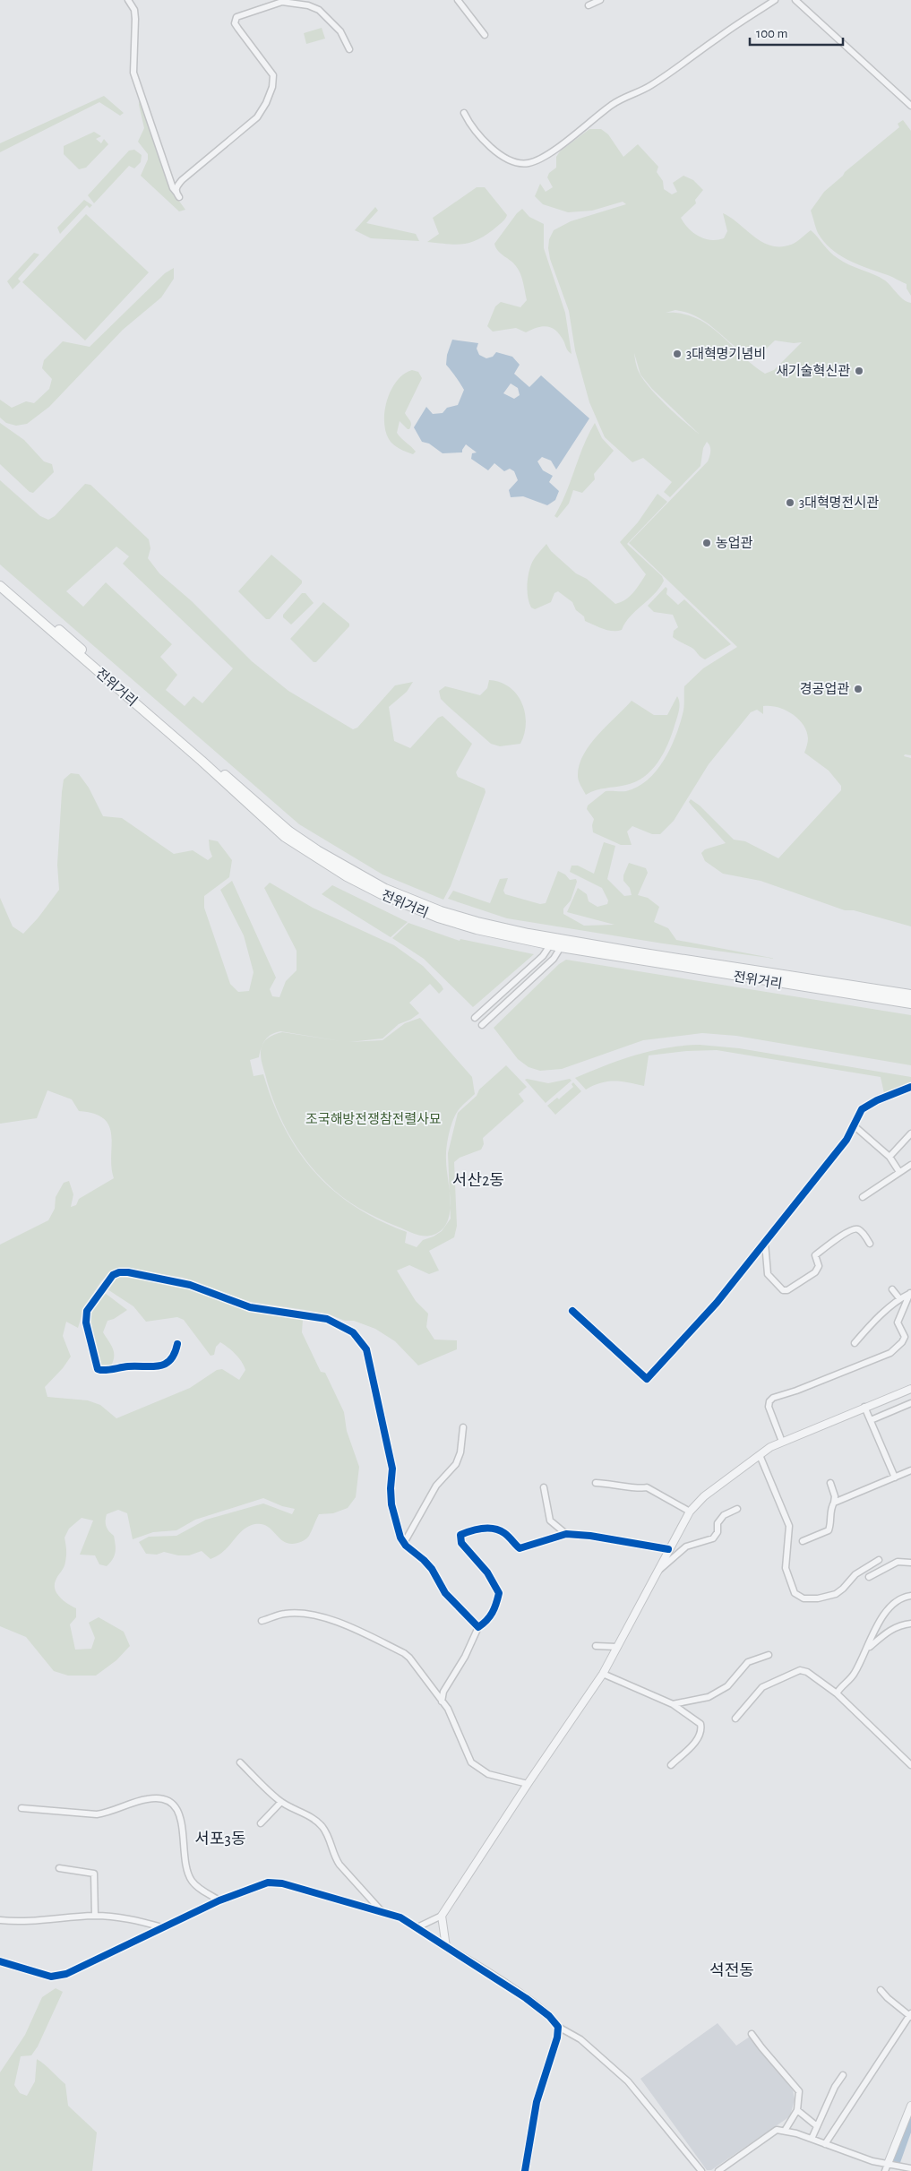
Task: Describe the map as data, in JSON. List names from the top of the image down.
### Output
{
  "streets": {
    "main road": ["전위거리"]
  },
  "districts": ["서산2동", "서포3동", "석전동"],
  "parks": ["조국해방전쟁참전렬사묘"],
  "places": [
    "3대혁명기념비",
    "새기술혁신관",
    "3대혁명전시관",
    "농업관",
    "경공업관"
  ],
  "scale_bar": "100 m"
}
